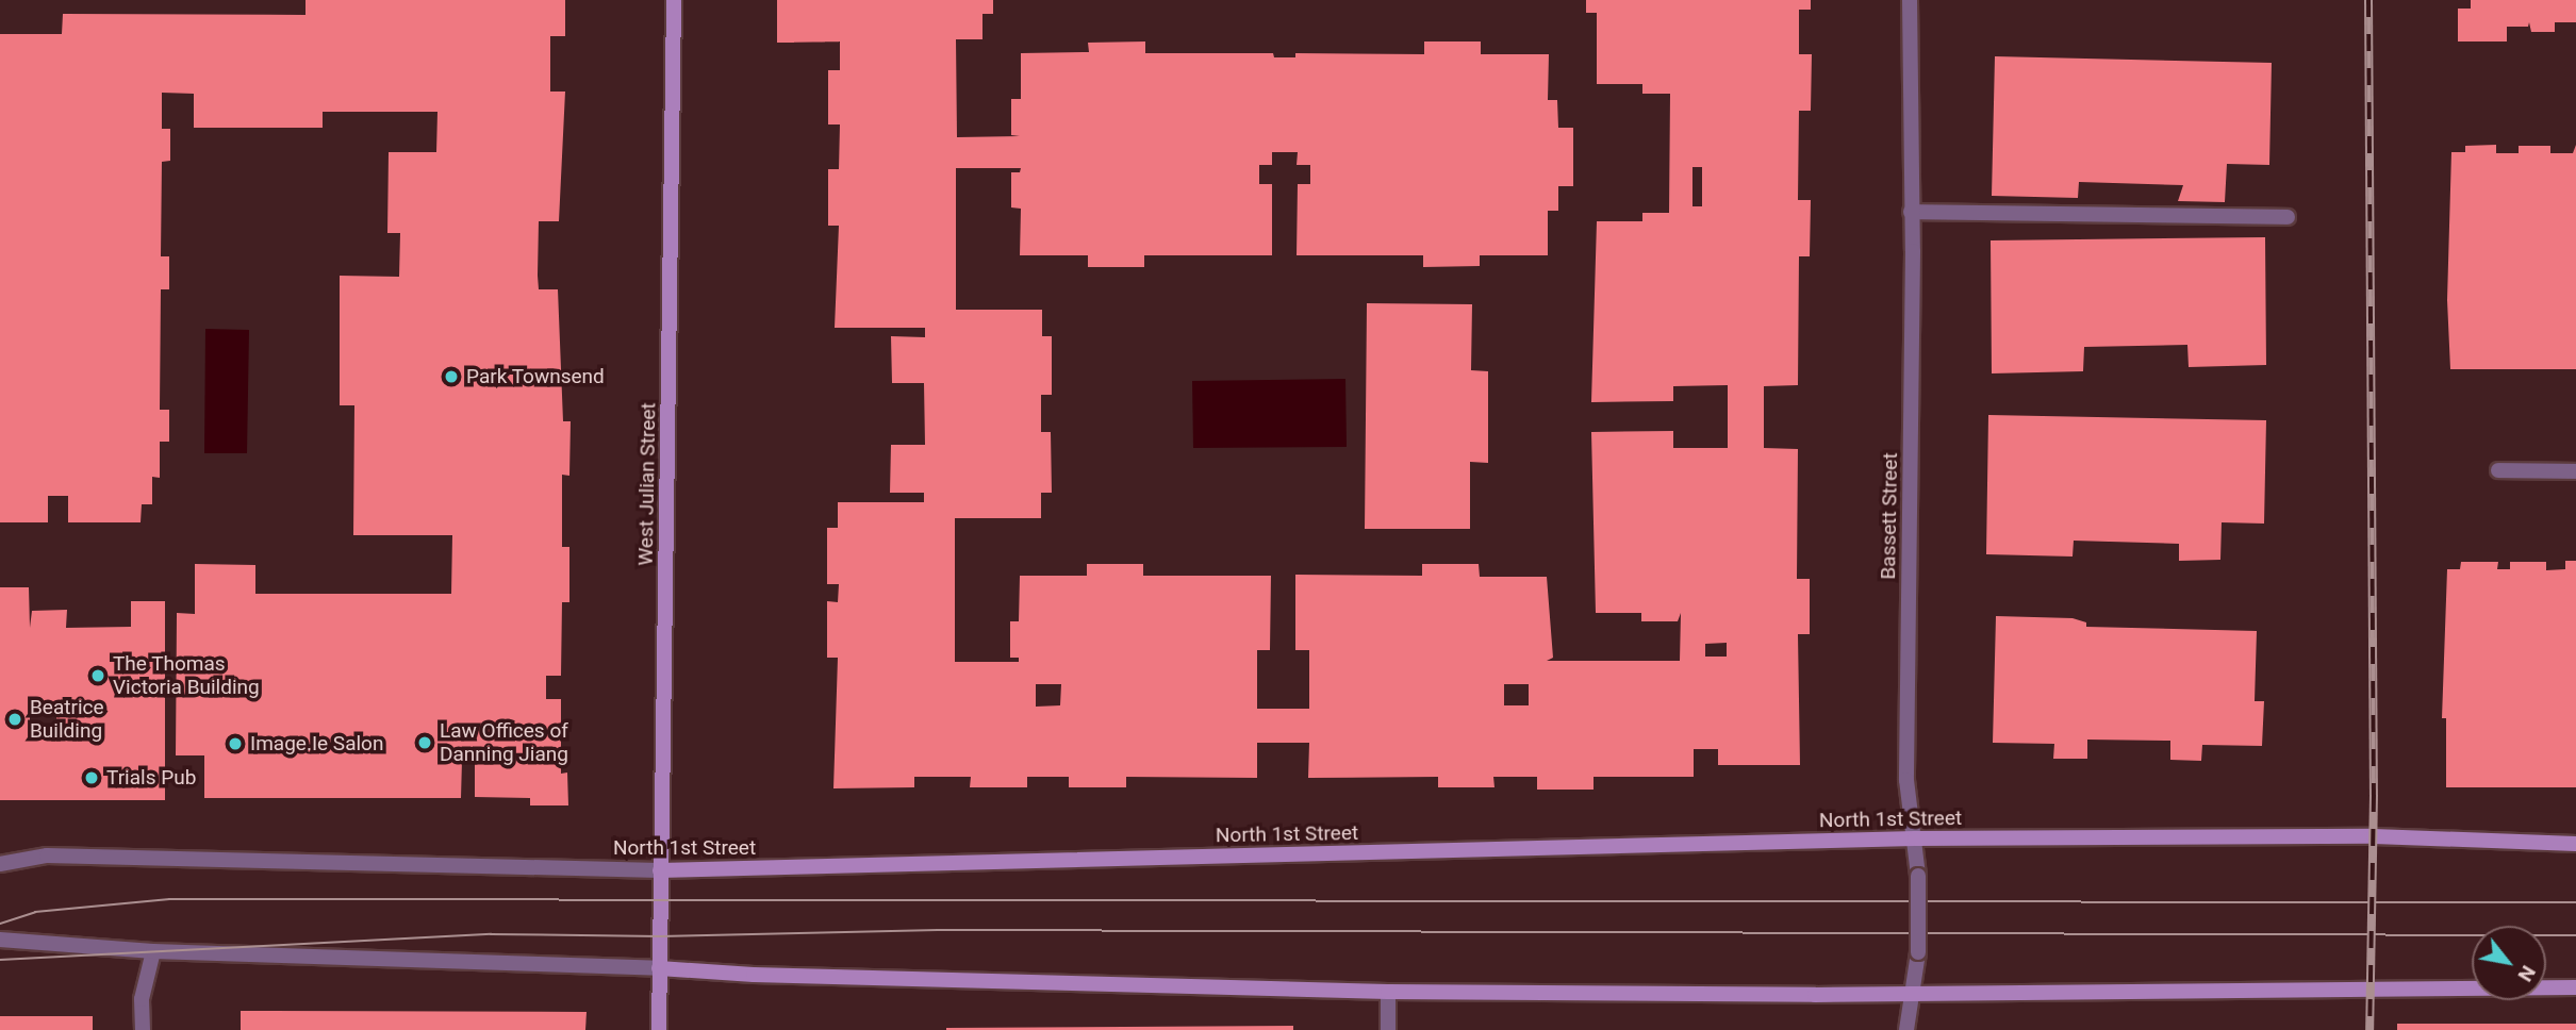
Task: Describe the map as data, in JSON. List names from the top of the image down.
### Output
{
  "streets": {
    "main road": ["West Julian Street", "North 1st Street"],
    "street": ["Bassett Street"]
  },
  "crossings": [
    ["West Julian Street", "North 1st Street"],
    ["Bassett Street", "North 1st Street"]
  ],
  "places": [
    "Park Townsend",
    "The Thomas Victoria Building",
    "Beatrice Building",
    "Law Offices of Danning Jiang",
    "Image.Ie Salon",
    "Trials Pub"
  ],
  "north": "bottom right"
}
